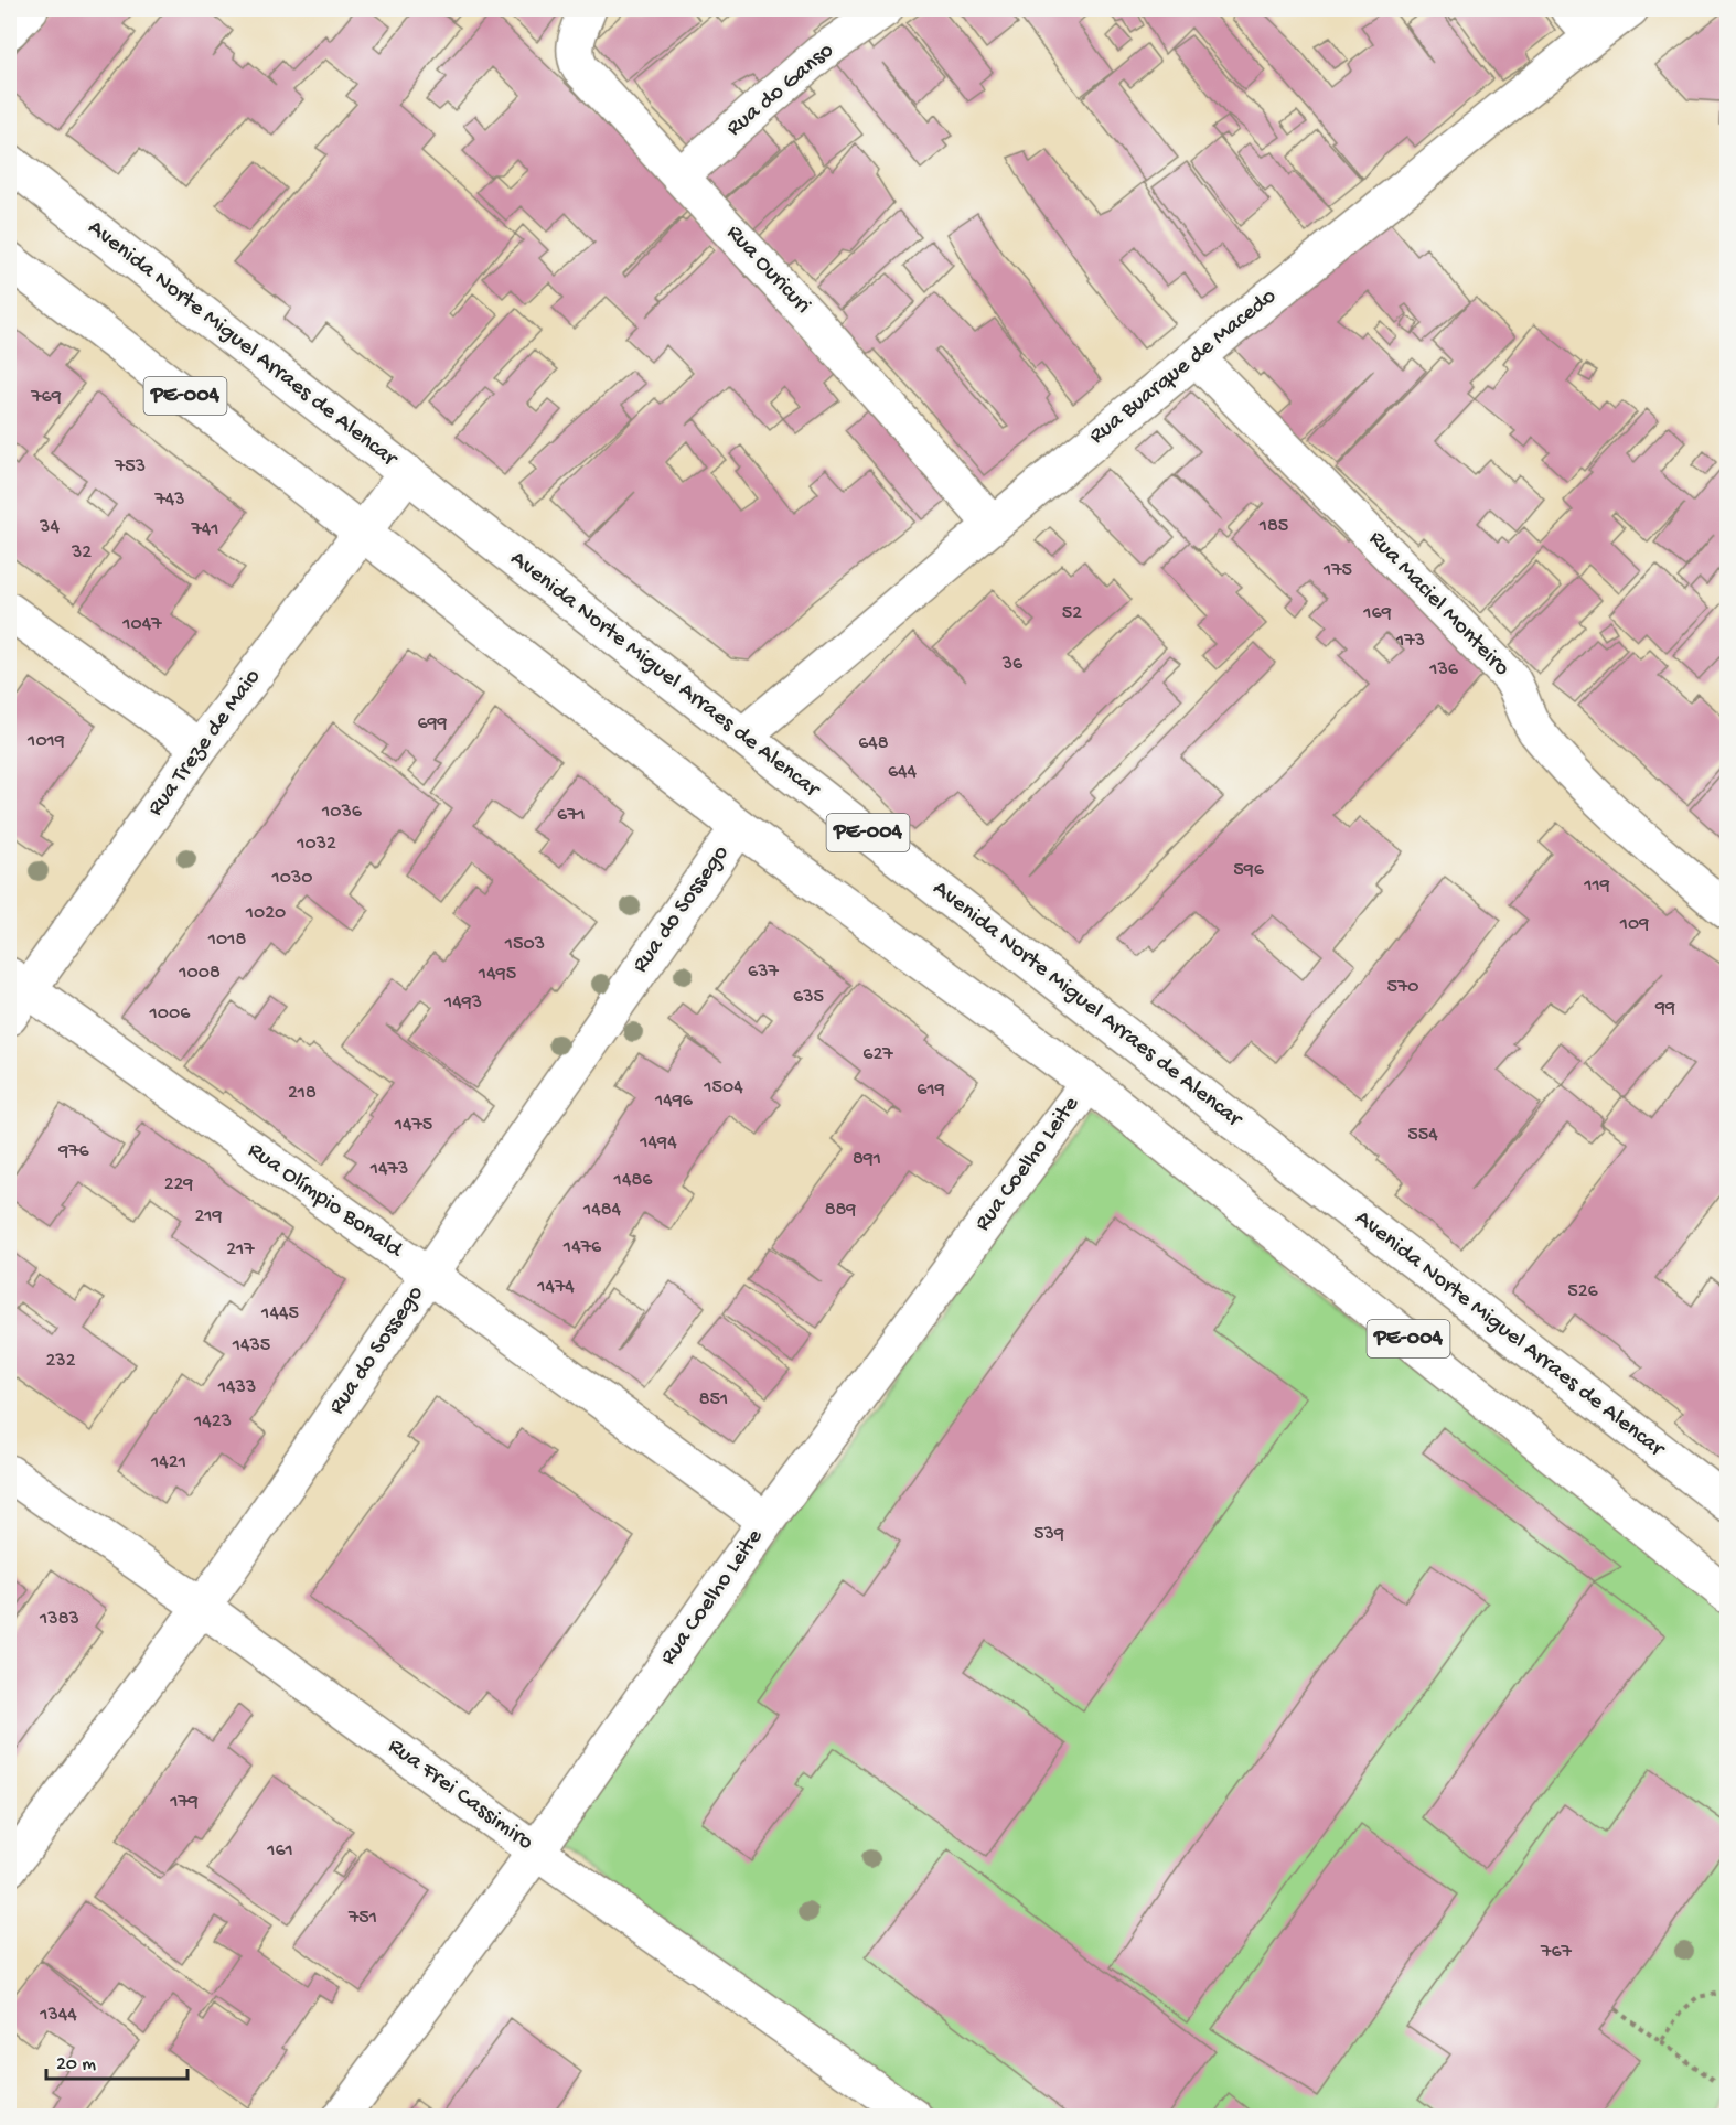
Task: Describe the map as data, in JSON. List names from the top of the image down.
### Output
{
  "streets": {
    "street": [
      "Rua do Ganso",
      "Rua Ouricuri",
      "Avenida Norte Miguel Arraes de Alencar",
      "Rua Buarque de Macedo",
      "PE-004",
      "Rua Maciel Monteiro",
      "Rua Treze de Maio",
      "Rua do Sossego",
      "Rua Coelho Leite",
      "Rua Olímpio Bonald",
      "Rua Frei Cassimiro"
    ]
  },
  "crossings": [
    ["Rua do Ganso", "Rua Ouricuri"],
    ["Rua Ouricuri", "Rua Buarque de Macedo"],
    ["Avenida Norte Miguel Arraes de Alencar", "Rua Buarque de Macedo"],
    ["Avenida Norte Miguel Arraes de Alencar", "Rua Treze de Maio"],
    ["Rua Buarque de Macedo", "Rua Maciel Monteiro"],
    ["PE-004", "Rua Treze de Maio"],
    ["PE-004", "Rua do Sossego"],
    ["PE-004", "Rua Coelho Leite"],
    ["Rua Treze de Maio", "Rua Olímpio Bonald"],
    ["Rua do Sossego", "Rua Olímpio Bonald"],
    ["Rua do Sossego", "Rua Frei Cassimiro"],
    ["Rua Coelho Leite", "Rua Olímpio Bonald"],
    ["Rua Coelho Leite", "Rua Frei Cassimiro"]
  ],
  "house_numbers": [
    "769",
    "753",
    "743",
    "185",
    "34",
    "741",
    "32",
    "175",
    "52",
    "169",
    "1047",
    "173",
    "36",
    "136",
    "699",
    "1019",
    "648",
    "644",
    "1036",
    "671",
    "1032",
    "596",
    "1030",
    "119",
    "1020",
    "109",
    "1018",
    "1503",
    "637",
    "1008",
    "1495",
    "570",
    "635",
    "1493",
    "99",
    "1006",
    "627",
    "1504",
    "619",
    "218",
    "1496",
    "1475",
    "554",
    "1494",
    "976",
    "891",
    "1473",
    "1486",
    "229",
    "1484",
    "889",
    "219",
    "1476",
    "217",
    "1474",
    "526",
    "1445",
    "1435",
    "232",
    "1433",
    "851",
    "1423",
    "1421",
    "539",
    "1383",
    "179",
    "161",
    "751",
    "767",
    "1344"
  ],
  "scale_bar": "20 m"
}
